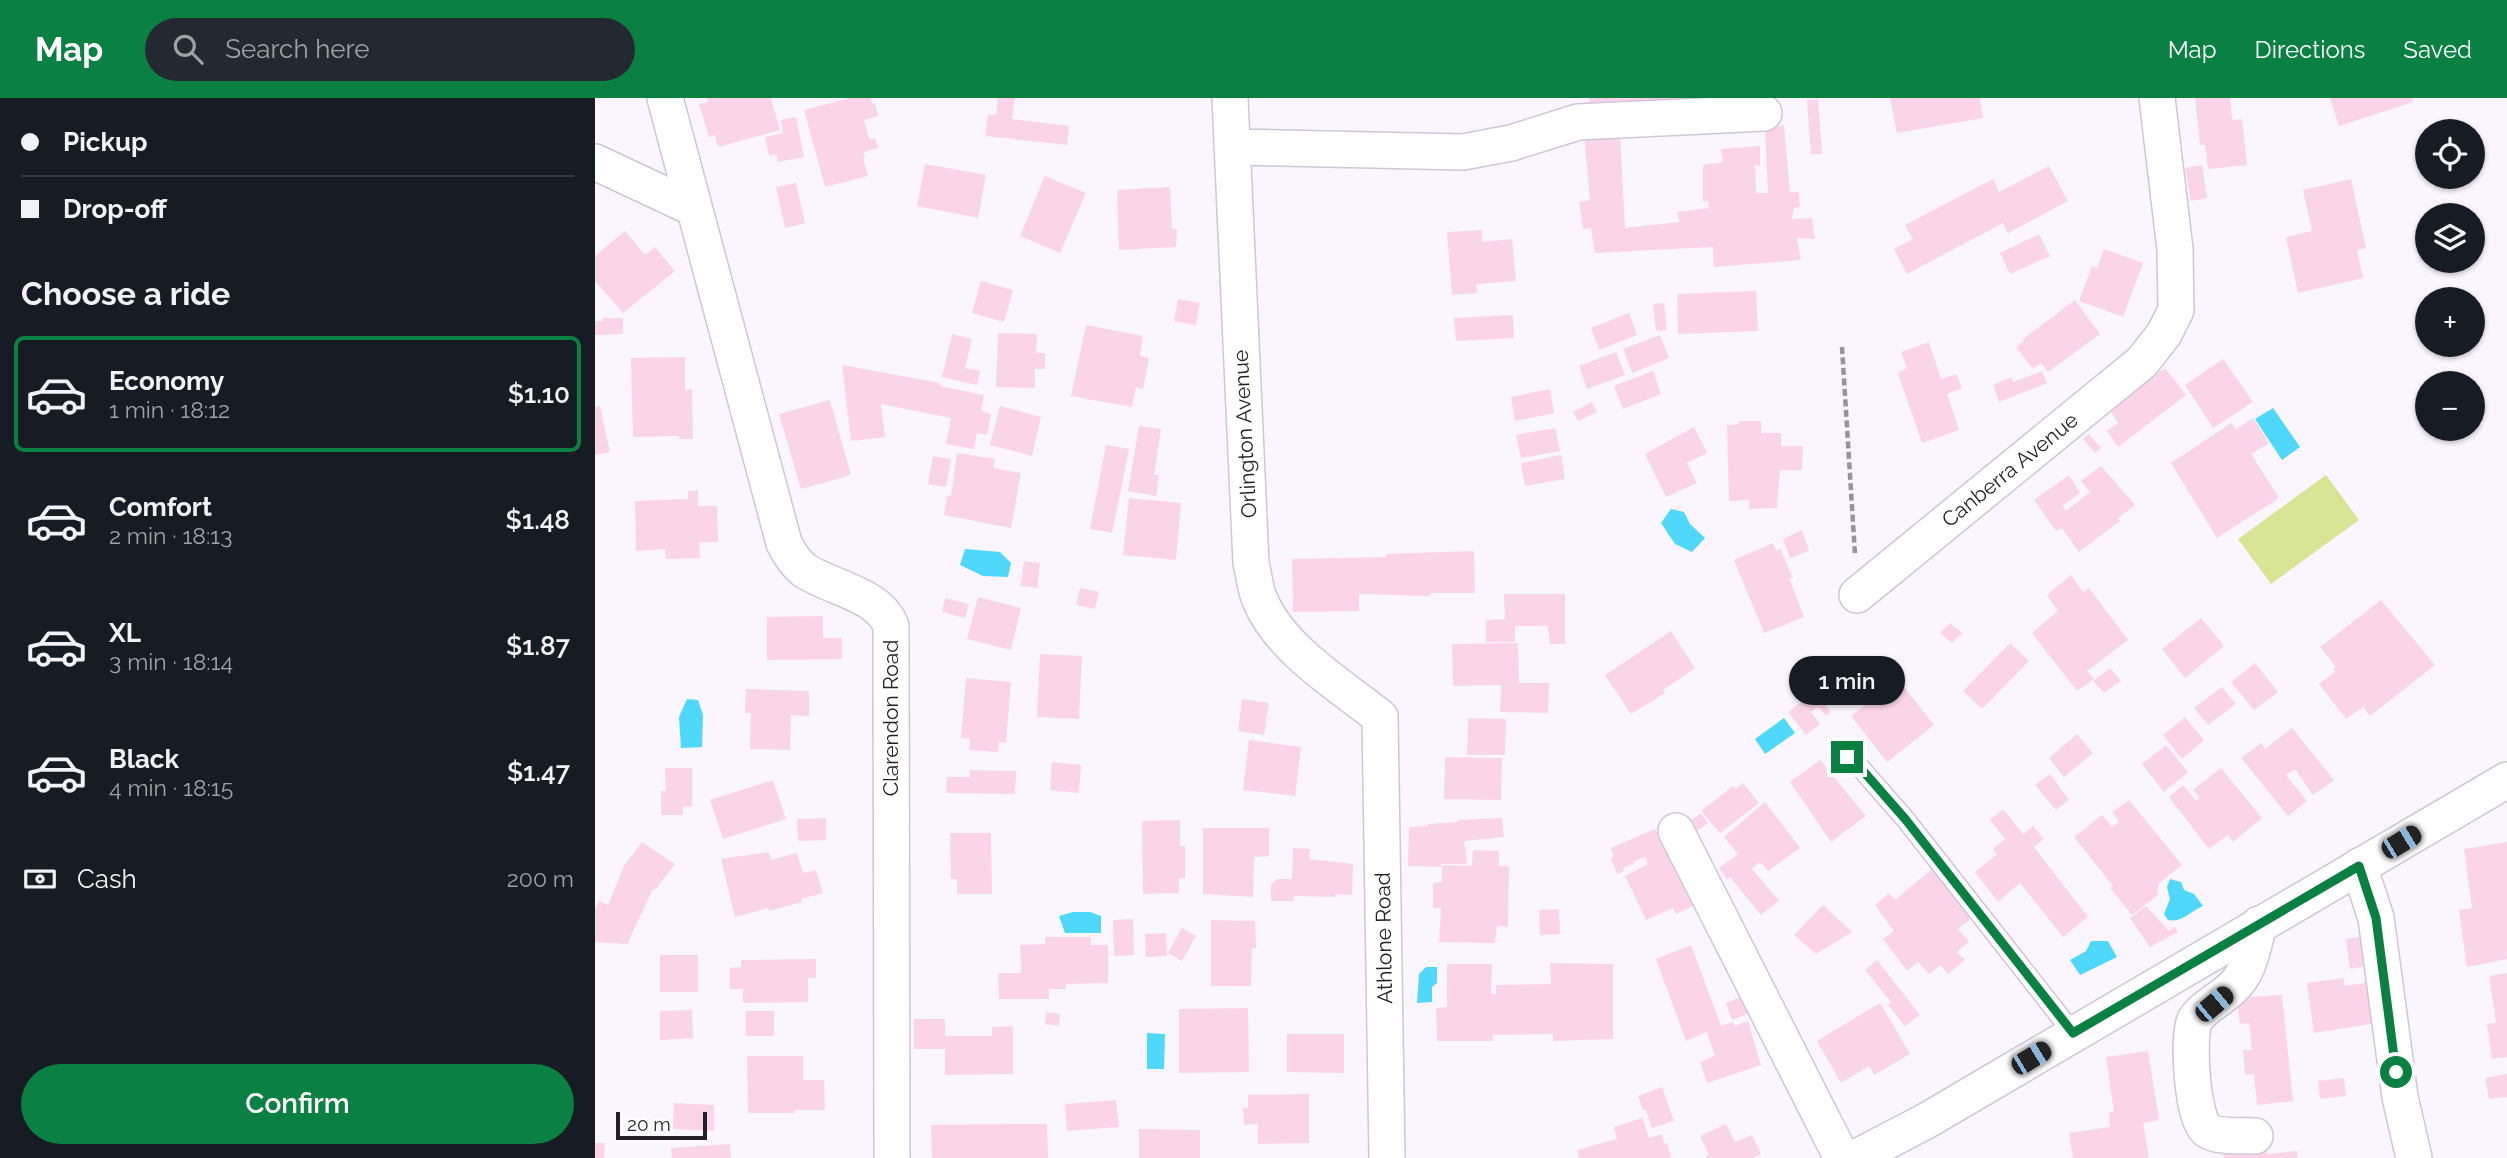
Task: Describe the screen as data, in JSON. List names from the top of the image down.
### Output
{
  "streets": {
    "street": [
      "Orlington Avenue",
      "Canberra Avenue",
      "Clarendon Road",
      "Athlone Road"
    ]
  },
  "crossings": [
    ["Orlington Avenue", "Athlone Road"]
  ],
  "scale_bar": "20 m",
  "page": {
    "header": "Map",
    "search": "Search here",
    "nav": ["Map", "Directions", "Saved"],
    "banner": ["Pickup", "Drop-off"],
    "map_buttons": ["+", "−"],
    "heading": "Choose a ride",
    "list": [
      {
        "name": "Economy",
        "note": "1 min · 18:12",
        "value": "$1.10"
      },
      {
        "name": "Comfort",
        "note": "2 min · 18:13",
        "value": "$1.48"
      },
      {
        "name": "XL",
        "note": "3 min · 18:14",
        "value": "$1.87"
      },
      {
        "name": "Black",
        "note": "4 min · 18:15",
        "value": "$1.47"
      }
    ],
    "bubble": "1 min",
    "pay": ["Cash", "200 m"],
    "buttons": "Confirm",
    "scale": "20 m"
  }
}
